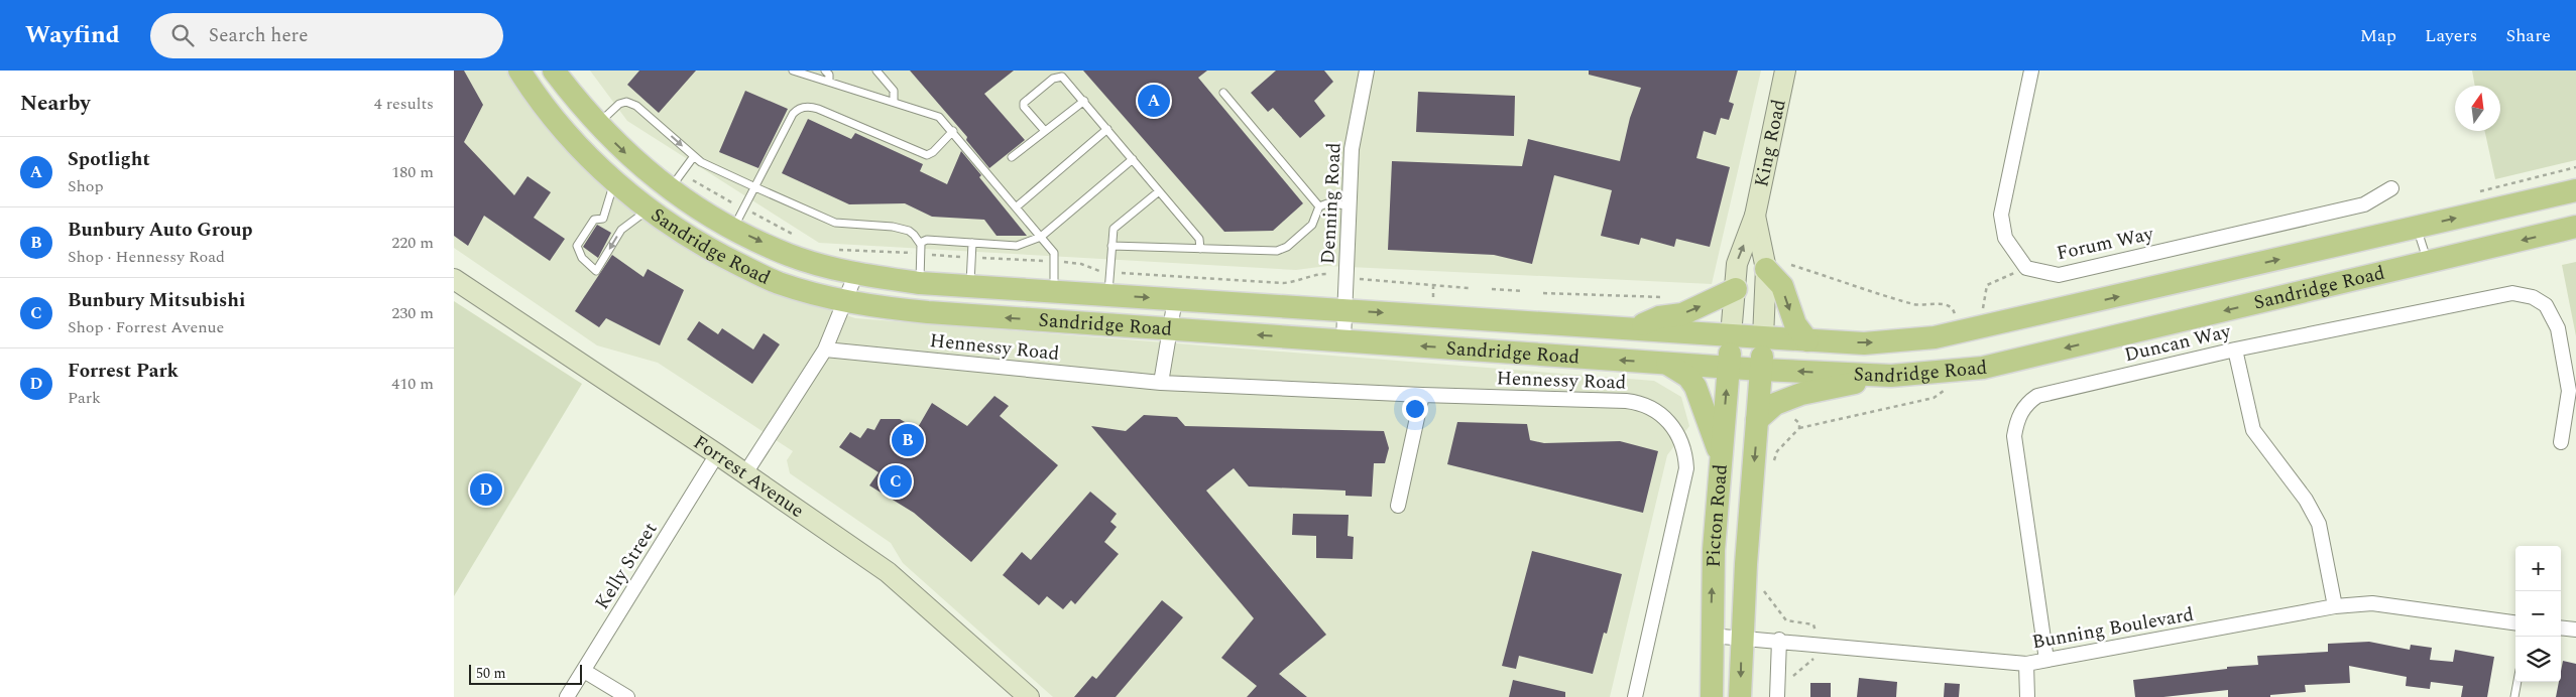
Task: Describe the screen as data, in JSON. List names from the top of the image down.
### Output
{
  "streets": {
    "main road": [
      "King Road",
      "Sandridge Road",
      "Forrest Avenue",
      "Picton Road"
    ],
    "street": [
      "Denning Road",
      "Forum Way",
      "Duncan Way",
      "Hennessy Road",
      "Kelly Street",
      "Bunning Boulevard"
    ]
  },
  "crossings": [
    ["King Road", "Sandridge Road"],
    ["King Road", "Picton Road"],
    ["Denning Road", "Sandridge Road"],
    ["Sandridge Road", "Picton Road"],
    ["Duncan Way", "Bunning Boulevard"],
    ["Forrest Avenue", "Kelly Street"],
    ["Picton Road", "Bunning Boulevard"]
  ],
  "scale_bar": "50 m",
  "north": "top",
  "page": {
    "header": "Wayfind",
    "search": "Search here",
    "nav": ["Map", "Layers", "Share"],
    "heading": ["Nearby", "4 results"],
    "pins": [
      "A",
      "B",
      "C",
      "D"
    ],
    "list": [
      {
        "mark": "A",
        "name": "Spotlight",
        "note": "Shop",
        "value": "180 m"
      },
      {
        "mark": "B",
        "name": "Bunbury Auto Group",
        "note": "Shop · Hennessy Road",
        "value": "220 m"
      },
      {
        "mark": "C",
        "name": "Bunbury Mitsubishi",
        "note": "Shop · Forrest Avenue",
        "value": "230 m"
      },
      {
        "mark": "D",
        "name": "Forrest Park",
        "note": "Park",
        "value": "410 m"
      }
    ],
    "map_buttons": ["+", "−"],
    "scale": "50 m"
  }
}
